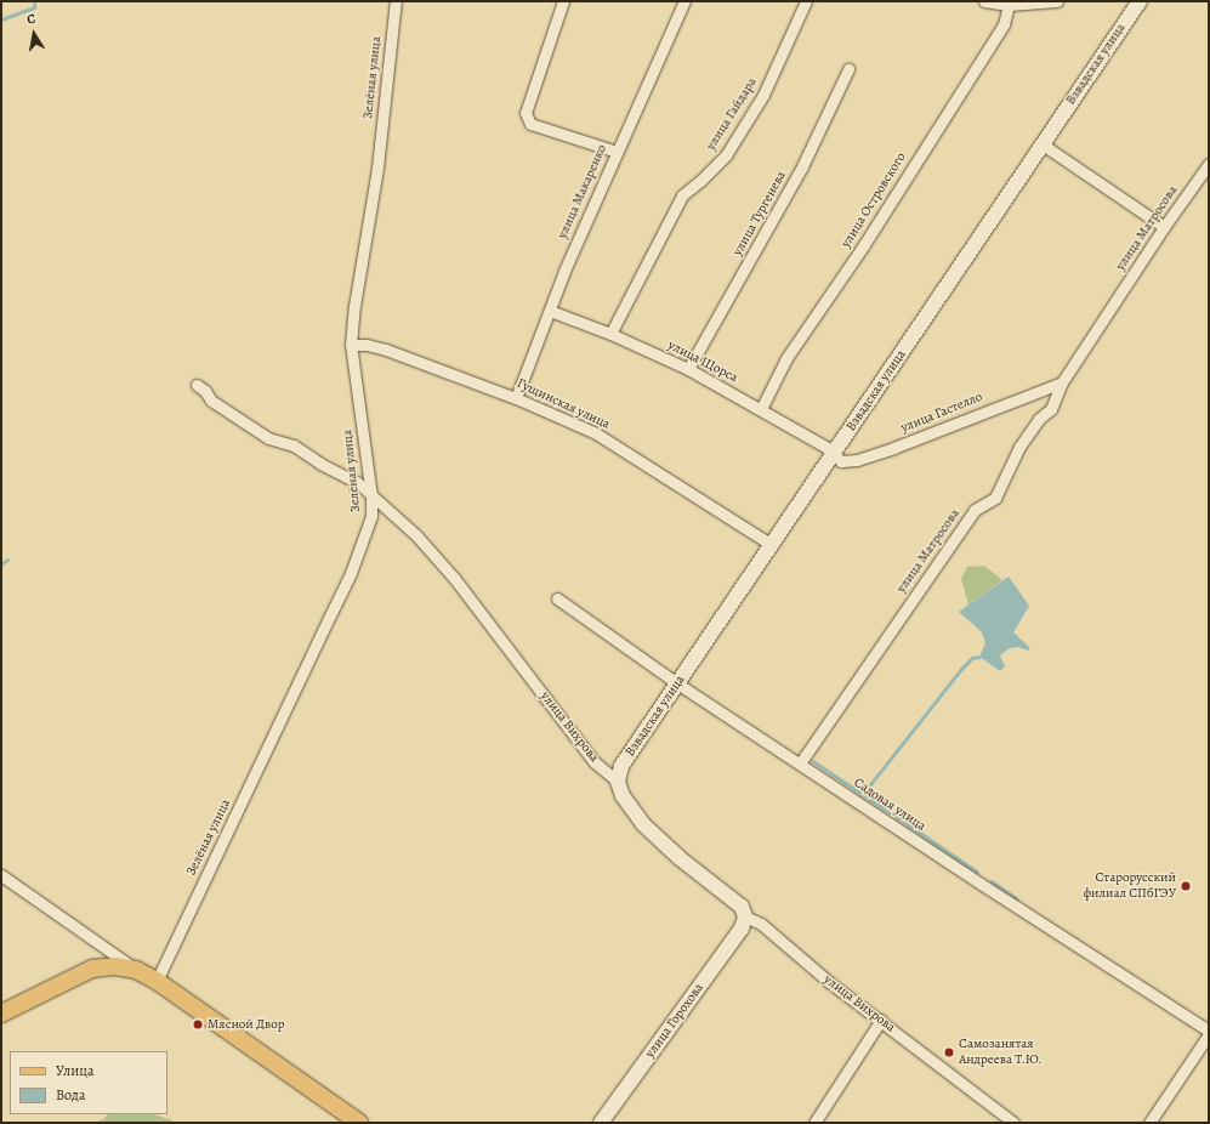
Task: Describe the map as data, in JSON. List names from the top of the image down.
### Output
{
  "streets": {
    "street": [
      "Взвадская улица",
      "Зелёная улица",
      "улица Гайдара",
      "улица Макаренко",
      "улица Островского",
      "улица Тургенева",
      "улица Матросова",
      "улица Щорса",
      "Гущинская улица",
      "улица Гастелло",
      "улица Вихрова",
      "Садовая улица",
      "улица Горохова"
    ]
  },
  "crossings": [
    ["Взвадская улица", "улица Щорса"],
    ["Взвадская улица", "Гущинская улица"],
    ["Взвадская улица", "улица Гастелло"],
    ["Взвадская улица", "улица Вихрова"],
    ["Взвадская улица", "Садовая улица"],
    ["Зелёная улица", "Гущинская улица"],
    ["Зелёная улица", "улица Вихрова"],
    ["улица Гайдара", "улица Щорса"],
    ["улица Макаренко", "улица Щорса"],
    ["улица Макаренко", "Гущинская улица"],
    ["улица Островского", "улица Щорса"],
    ["улица Тургенева", "улица Щорса"],
    ["улица Матросова", "улица Гастелло"],
    ["улица Матросова", "Садовая улица"],
    ["улица Щорса", "улица Гастелло"],
    ["улица Вихрова", "улица Горохова"]
  ],
  "places": ["Старорусский филиал СПбГЭУ", "Мясной Двор", "Самозанятая Андреева Т.Ю."],
  "legend": ["Улица", "Вода"],
  "north": "top"
}
